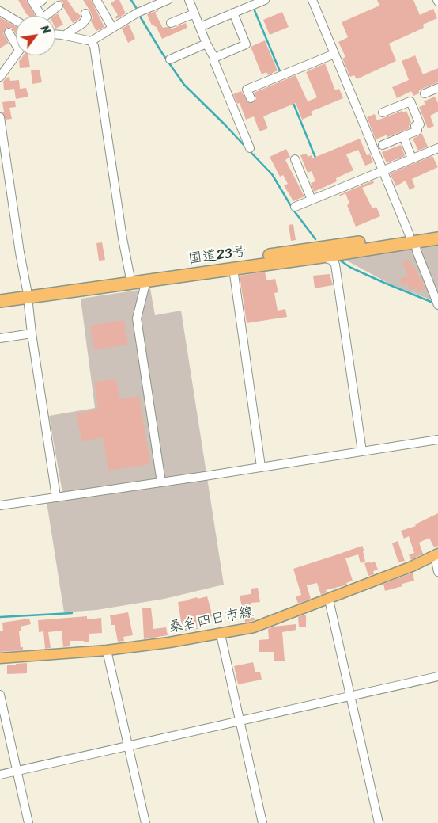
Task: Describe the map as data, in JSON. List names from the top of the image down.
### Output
{
  "streets": {
    "highway": ["国道23号"],
    "main road": ["桑名四日市線"]
  },
  "north": "top right"
}
